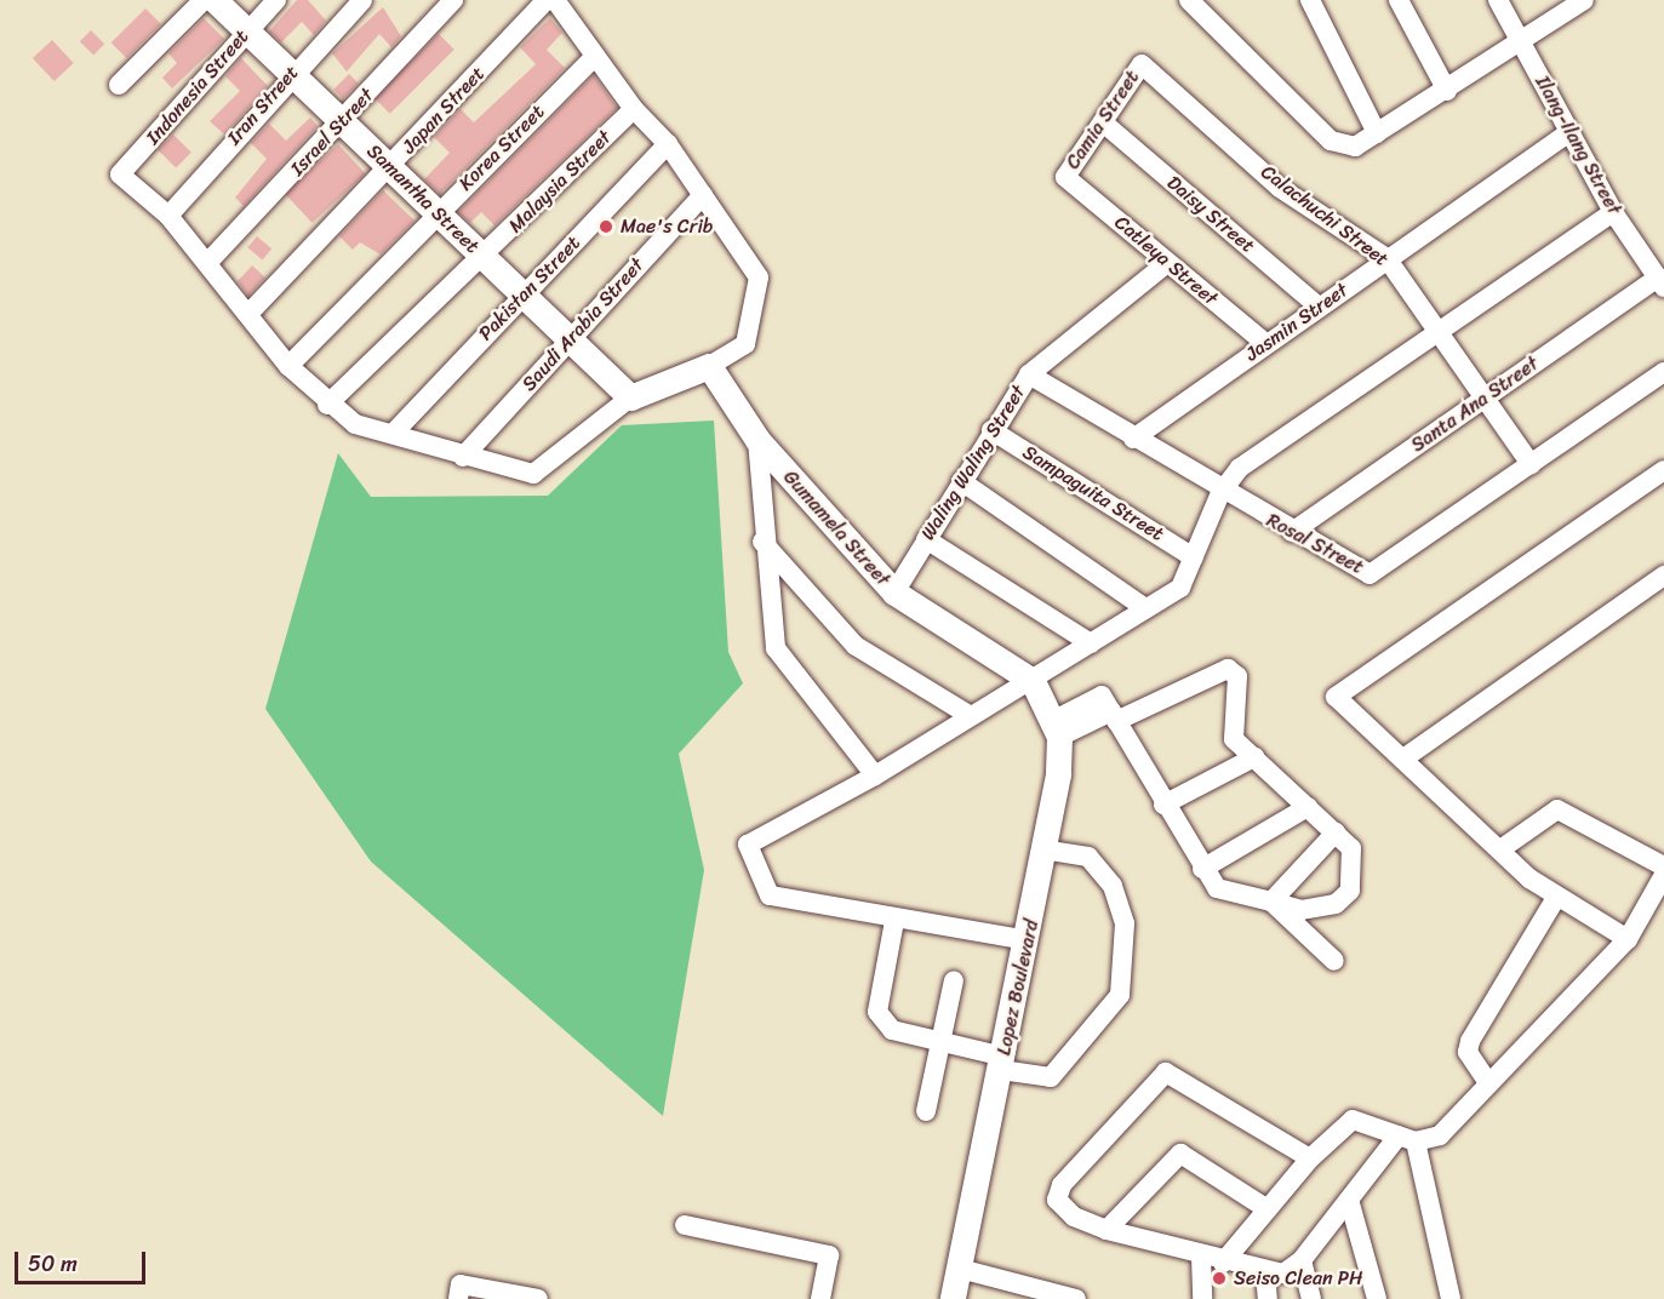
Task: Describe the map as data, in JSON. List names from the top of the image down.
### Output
{
  "streets": {
    "street": [
      "Indonesia Street",
      "Iran Street",
      "Japan Street",
      "Camia Street",
      "Israel Street",
      "Ilang-Ilang Street",
      "Korea Street",
      "Malaysia Street",
      "Samantha Street",
      "Daisy Street",
      "Calachuchi Street",
      "Catleya Street",
      "Pakistan Street",
      "Jasmin Street",
      "Saudi Arabia Street",
      "Santa Ana Street",
      "Waling Waling Street",
      "Sampaguita Street",
      "Gumamela Street",
      "Rosal Street",
      "Lopez Boulevard"
    ]
  },
  "crossings": [
    ["Indonesia Street", "Iran Street"],
    ["Indonesia Street", "Samantha Street"],
    ["Iran Street", "Samantha Street"],
    ["Japan Street", "Samantha Street"],
    ["Camia Street", "Daisy Street"],
    ["Camia Street", "Calachuchi Street"],
    ["Camia Street", "Catleya Street"],
    ["Israel Street", "Samantha Street"],
    ["Ilang-Ilang Street", "Jasmin Street"],
    ["Ilang-Ilang Street", "Santa Ana Street"],
    ["Korea Street", "Samantha Street"],
    ["Malaysia Street", "Samantha Street"],
    ["Samantha Street", "Pakistan Street"],
    ["Samantha Street", "Saudi Arabia Street"],
    ["Daisy Street", "Jasmin Street"],
    ["Calachuchi Street", "Jasmin Street"],
    ["Calachuchi Street", "Santa Ana Street"],
    ["Calachuchi Street", "Rosal Street"],
    ["Catleya Street", "Jasmin Street"],
    ["Catleya Street", "Waling Waling Street"],
    ["Jasmin Street", "Rosal Street"],
    ["Santa Ana Street", "Rosal Street"],
    ["Waling Waling Street", "Sampaguita Street"],
    ["Waling Waling Street", "Gumamela Street"],
    ["Waling Waling Street", "Rosal Street"]
  ],
  "places": ["Mae's Crib", "Seiso Clean PH"],
  "scale_bar": "50 m"
}
